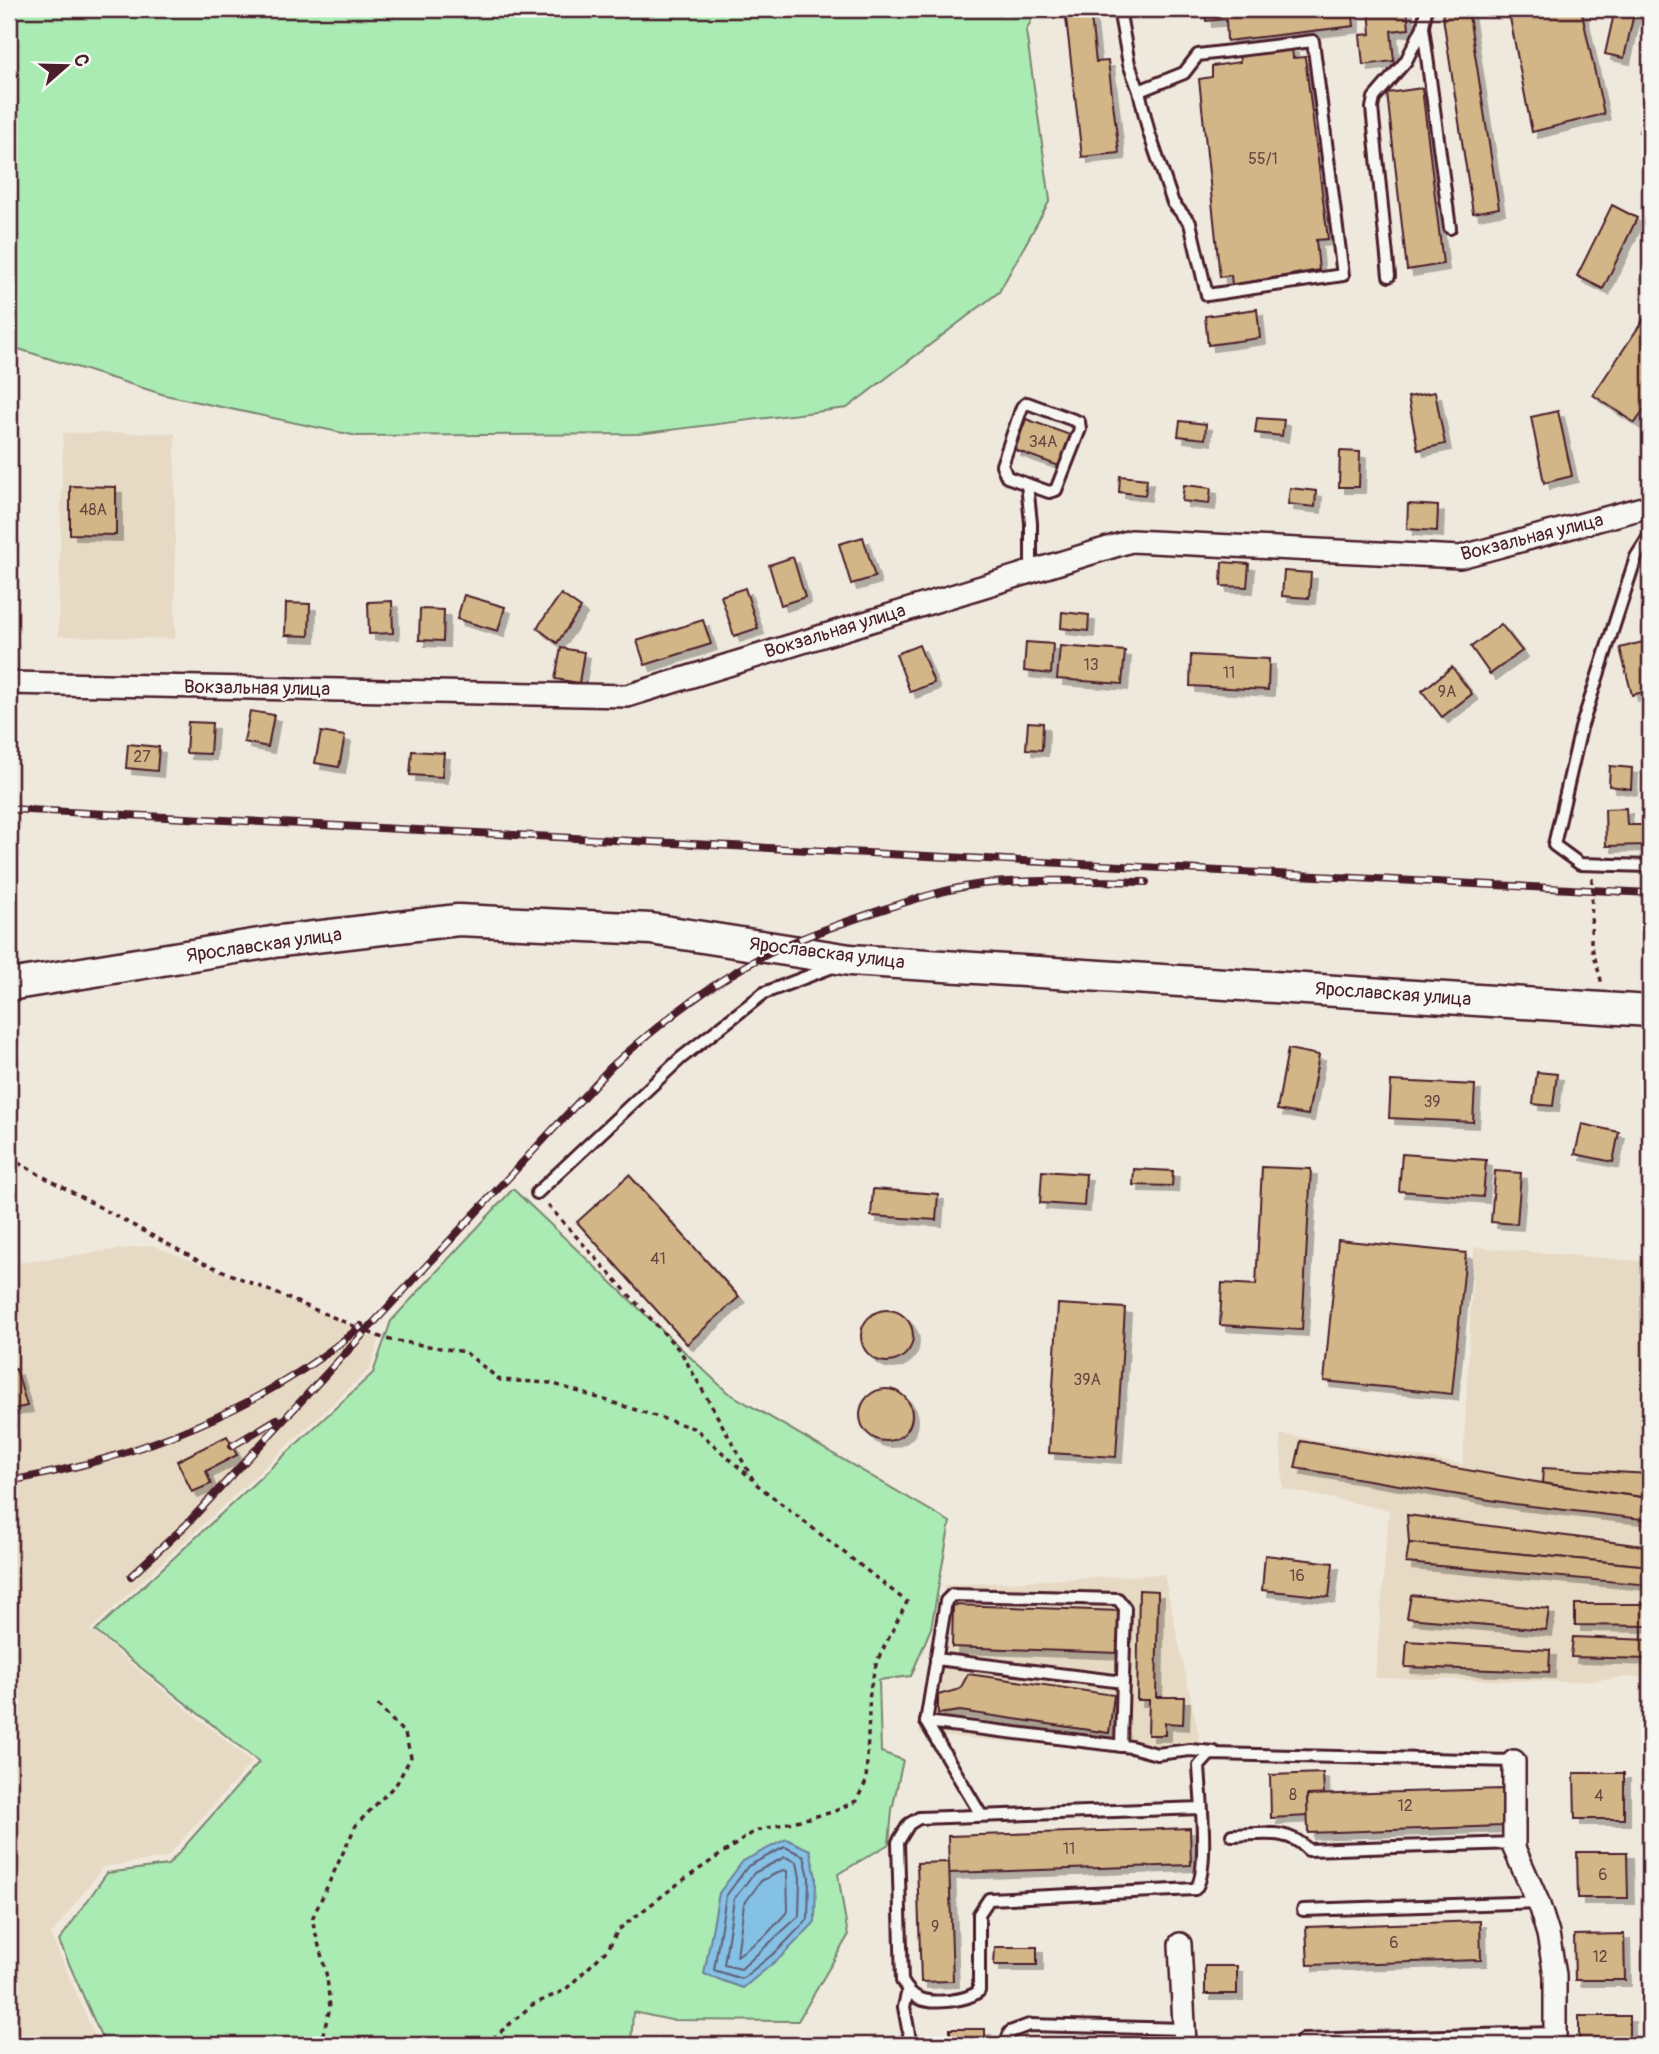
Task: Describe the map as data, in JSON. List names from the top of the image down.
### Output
{
  "streets": {
    "main road": ["Ярославская улица"],
    "street": ["Вокзальная улица"]
  },
  "house_numbers": [
    "55/1",
    "34А",
    "48А",
    "13",
    "11",
    "9А",
    "27",
    "39",
    "41",
    "39А",
    "16",
    "8",
    "4",
    "12",
    "11",
    "6",
    "9",
    "6",
    "12"
  ],
  "north": "right"
}
